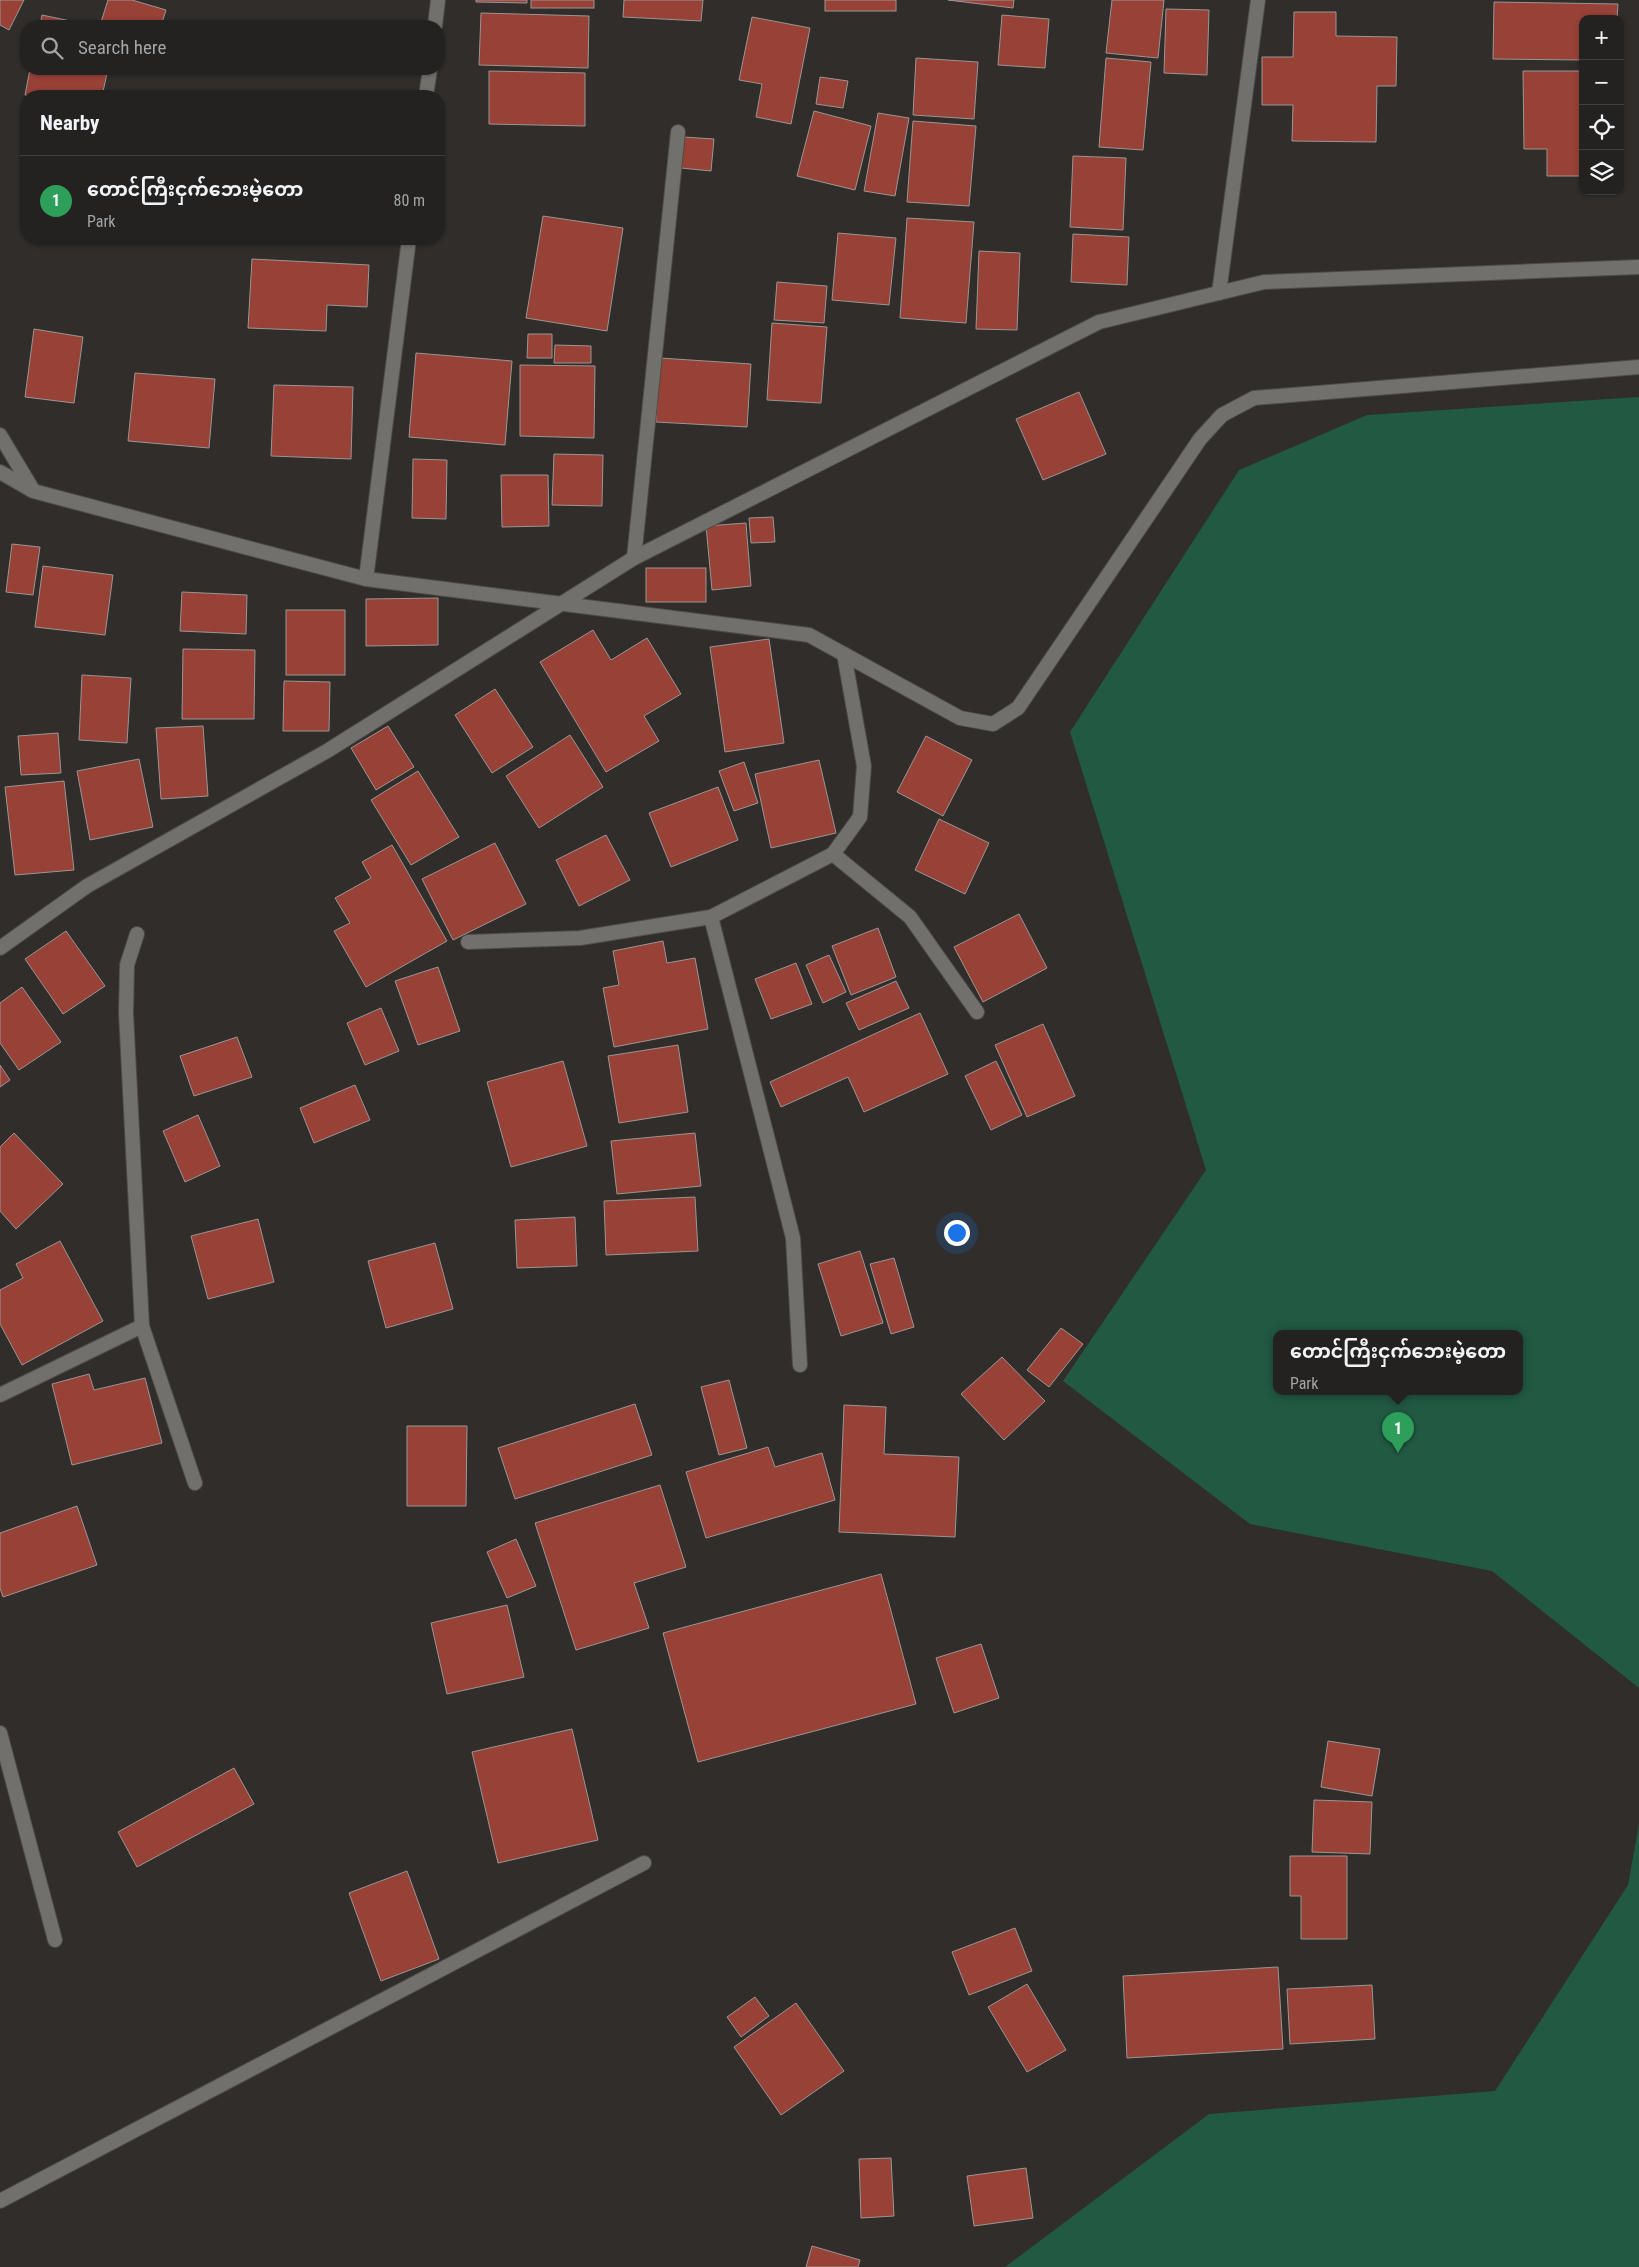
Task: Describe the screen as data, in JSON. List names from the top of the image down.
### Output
{
  "page": {
    "map_buttons": ["+", "−"],
    "search": "Search here",
    "heading": "Nearby",
    "list": [
      {
        "mark": "1",
        "name": "တောင်ကြီးငှက်ဘေးမဲ့တော",
        "note": "Park",
        "value": "80 m"
      }
    ],
    "popup": ["တောင်ကြီးငှက်ဘေးမဲ့တော", "Park"],
    "pins": "1"
  }
}
